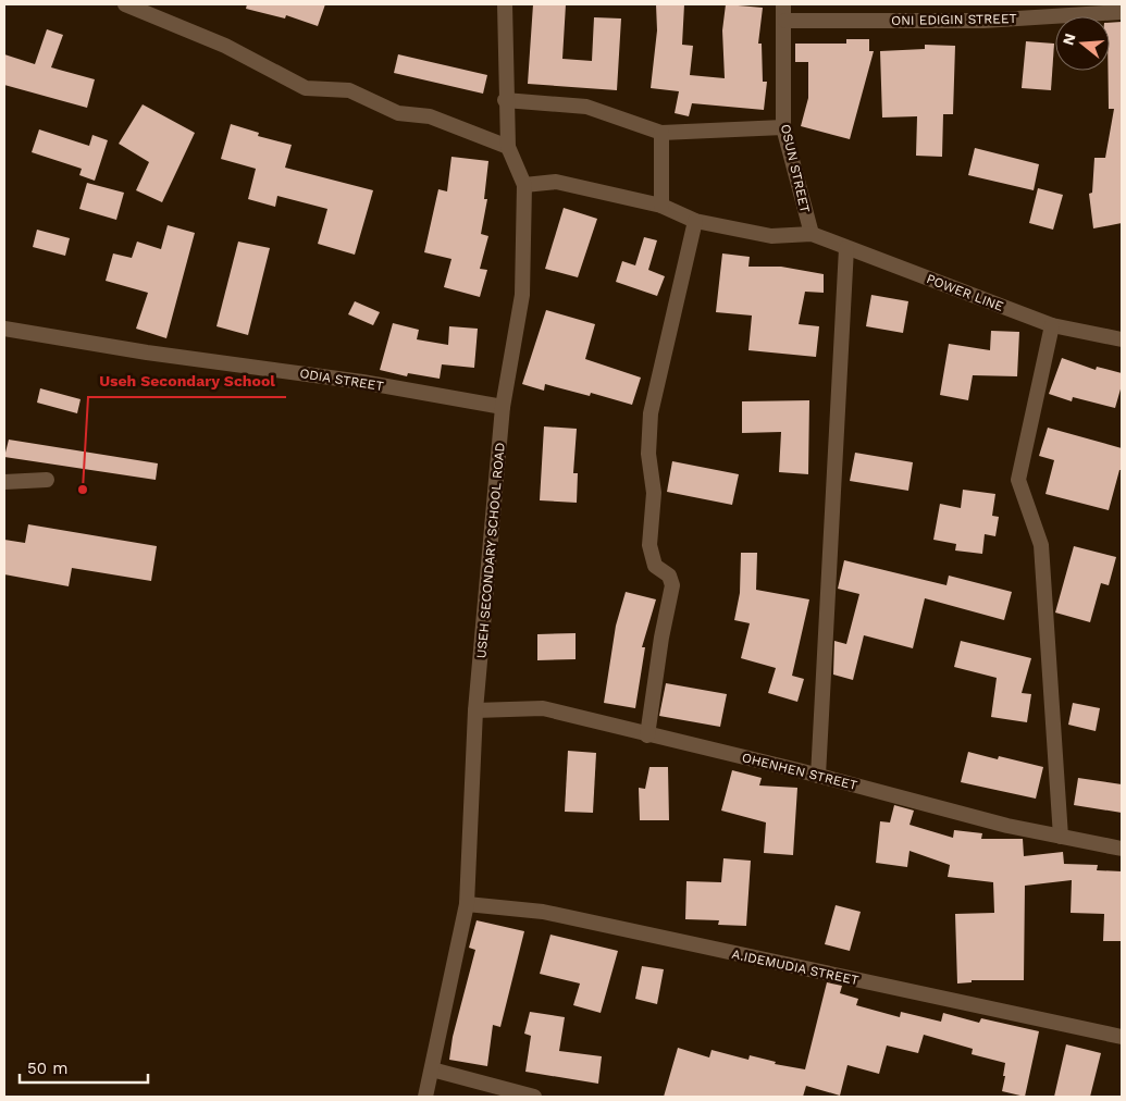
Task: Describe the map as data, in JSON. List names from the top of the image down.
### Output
{
  "streets": {
    "street": [
      "ONI EDIGIN STREET",
      "OSUN STREET",
      "POWER LINE",
      "ODIA STREET",
      "USEH SECONDARY SCHOOL ROAD",
      "OHENHEN STREET",
      "A.IDEMUDIA STREET"
    ]
  },
  "crossings": [
    ["ONI EDIGIN STREET", "OSUN STREET"],
    ["OSUN STREET", "POWER LINE"],
    ["ODIA STREET", "USEH SECONDARY SCHOOL ROAD"],
    ["USEH SECONDARY SCHOOL ROAD", "OHENHEN STREET"],
    ["USEH SECONDARY SCHOOL ROAD", "A.IDEMUDIA STREET"]
  ],
  "places": ["Useh Secondary School"],
  "scale_bar": "50 m",
  "north": "left"
}
